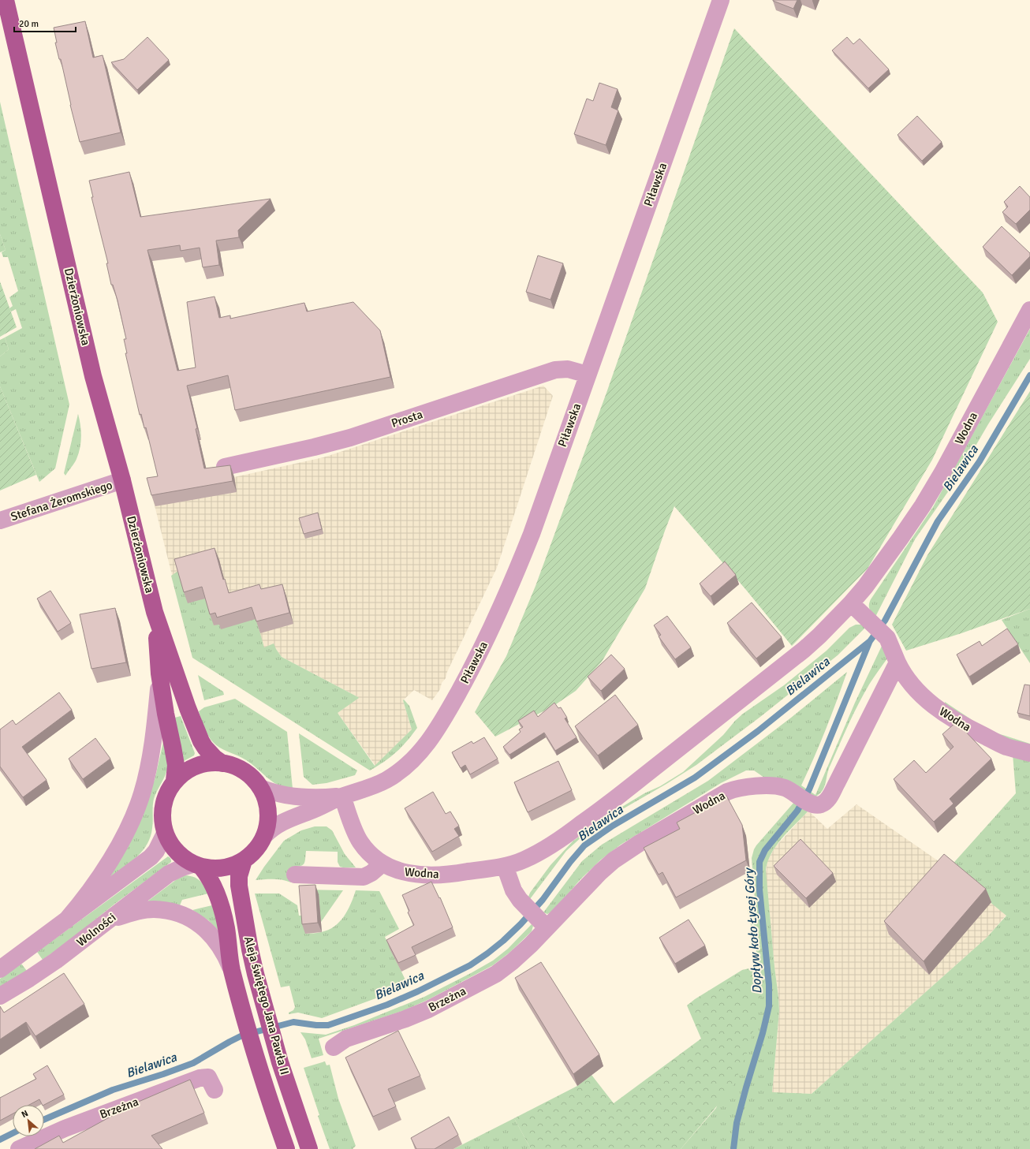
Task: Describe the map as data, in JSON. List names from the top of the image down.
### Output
{
  "streets": {
    "main road": ["Dzierżoniowska", "Aleja świętego Jana Pawła II"],
    "street": [
      "Piławska",
      "Prosta",
      "Wodna",
      "Stefana Żeromskiego",
      "Wolności",
      "Brzeżna"
    ]
  },
  "crossings": [
    ["Piławska", "Dzierżoniowska"],
    ["Piławska", "Prosta"],
    ["Piławska", "Wodna"],
    ["Piławska", "Wolności"],
    ["Piławska", "Aleja świętego Jana Pawła II"],
    ["Dzierżoniowska", "Stefana Żeromskiego"],
    ["Dzierżoniowska", "Wolności"],
    ["Dzierżoniowska", "Aleja świętego Jana Pawła II"],
    ["Wodna", "Brzeżna"],
    ["Wolności", "Aleja świętego Jana Pawła II"]
  ],
  "water": ["Bielawica", "Dopływ koło Łysej Góry"],
  "scale_bar": "20 m",
  "north": "top left"
}
